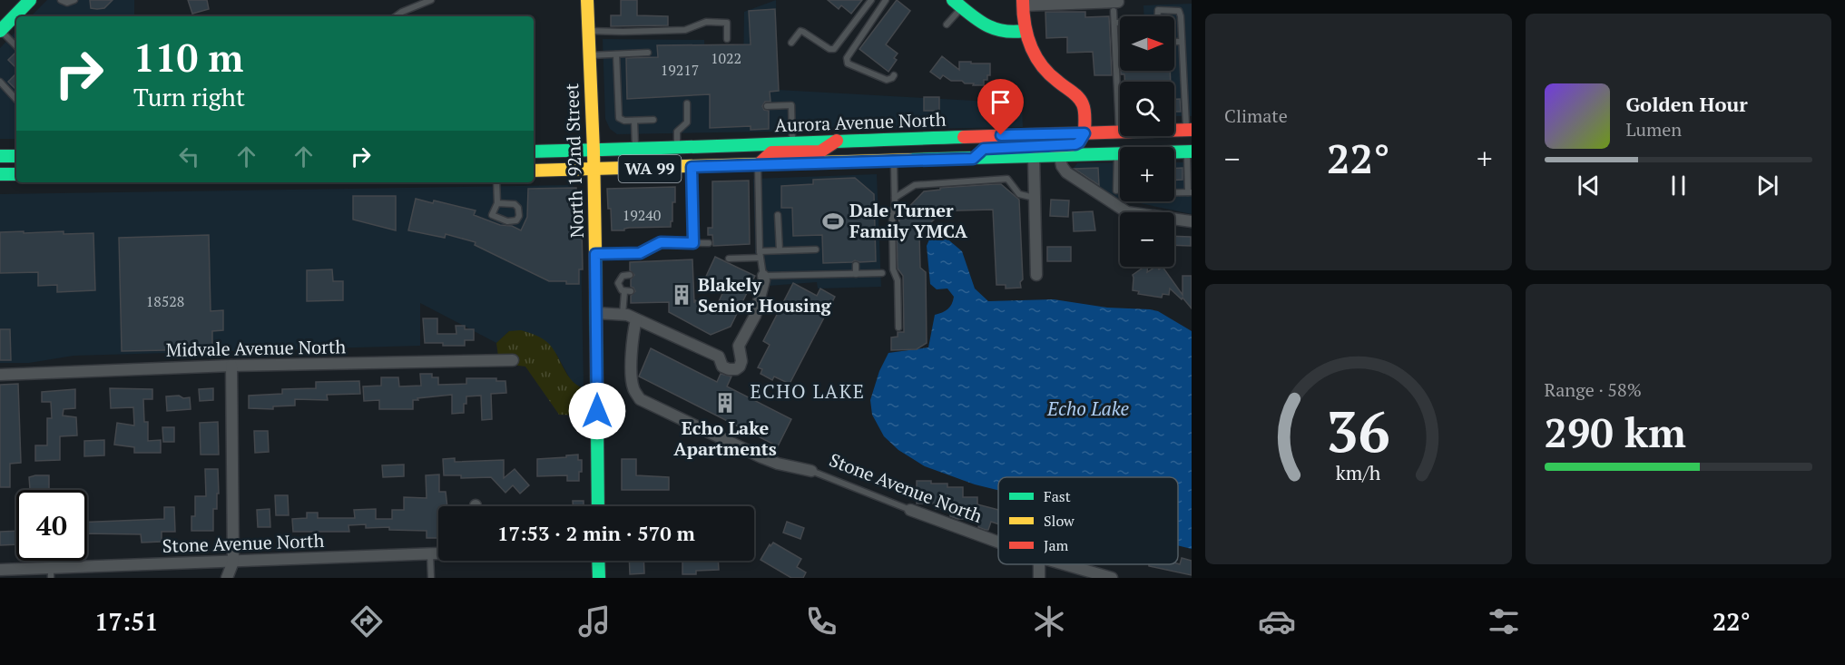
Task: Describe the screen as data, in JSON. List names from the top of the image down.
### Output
{
  "streets": {
    "main road": ["Aurora Avenue North", "North 192nd Street", "WA 99"],
    "street": ["Midvale Avenue North", "Stone Avenue North"]
  },
  "crossings": [
    ["Aurora Avenue North", "North 192nd Street"],
    ["North 192nd Street", "WA 99"]
  ],
  "districts": ["ECHO LAKE"],
  "water": ["Echo Lake"],
  "places": {
    "sports": ["Dale Turner Family YMCA"],
    "building": ["Blakely Senior Housing", "Echo Lake Apartments"]
  },
  "house_numbers": [
    "1022",
    "19217",
    "19240",
    "18528"
  ],
  "legend": ["Fast", "Slow", "Jam"],
  "north": "right",
  "page": {
    "tile": [
      "Climate",
      ["Range · 58%", "290 km"]
    ],
    "map_buttons": ["+", "−"],
    "turn": ["110 m", "Turn right"],
    "song": ["Golden Hour", "Lumen"],
    "heat": ["−", "22°", "+"],
    "limit": "40",
    "trip": "17:53 · 2 min · 570 m",
    "tabs": ["17:51", "22°"],
    "gauge": ["36", "km/h"]
  }
}
